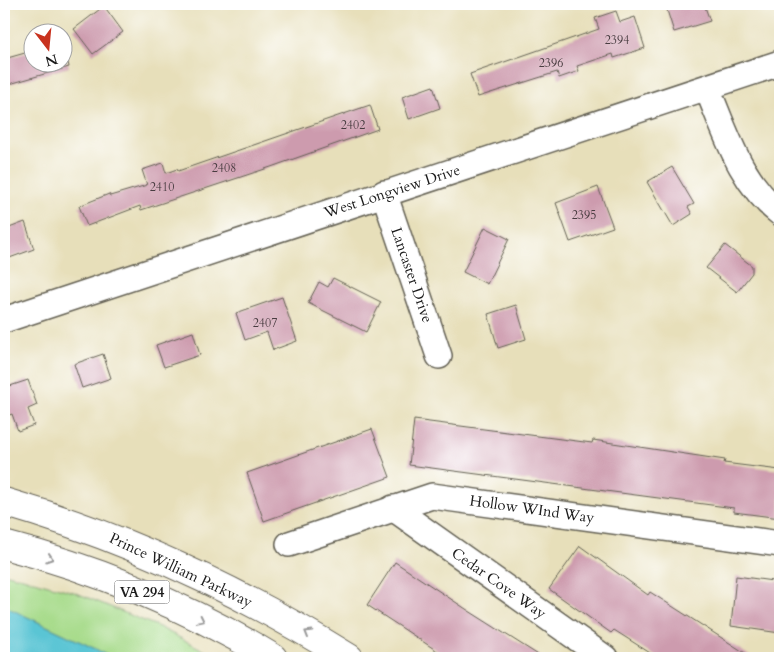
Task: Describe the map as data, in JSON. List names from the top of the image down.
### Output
{
  "streets": {
    "main road": ["Prince William Parkway", "VA 294"],
    "street": [
      "West Longview Drive",
      "Lancaster Drive",
      "Hollow WInd Way",
      "Cedar Cove Way"
    ]
  },
  "crossings": [
    ["West Longview Drive", "Lancaster Drive"],
    ["Hollow WInd Way", "Cedar Cove Way"]
  ],
  "house_numbers": [
    "2394",
    "2396",
    "2402",
    "2408",
    "2410",
    "2395",
    "2407"
  ],
  "north": "bottom"
}
